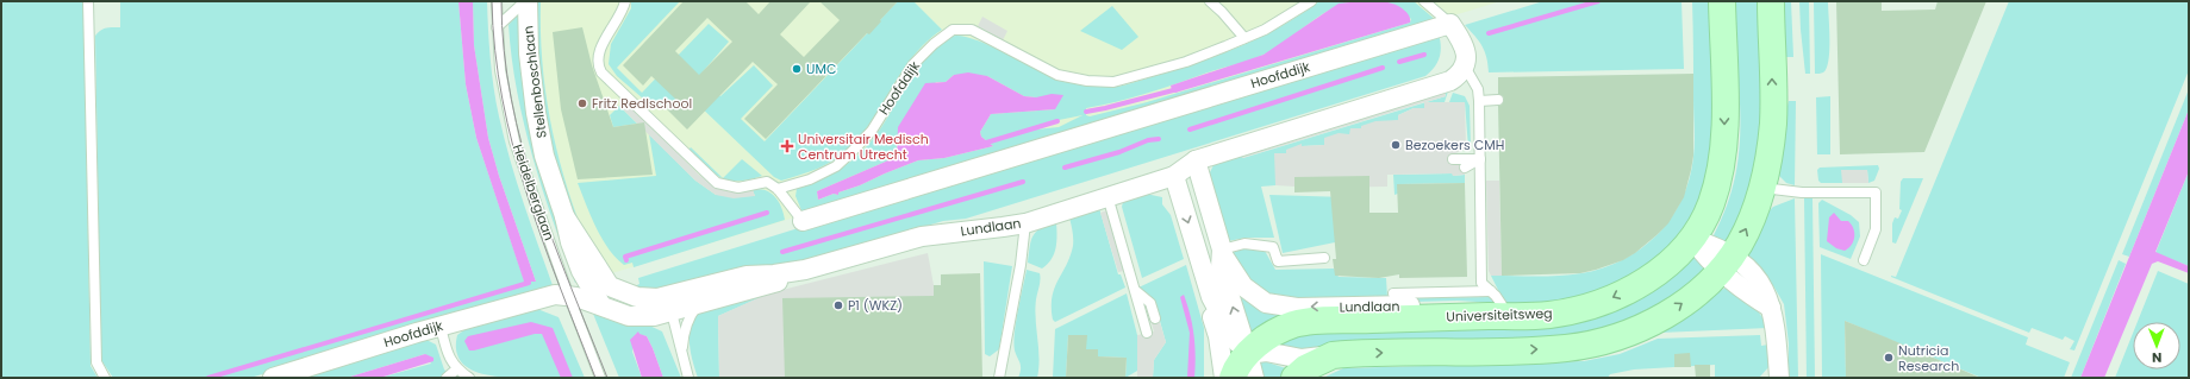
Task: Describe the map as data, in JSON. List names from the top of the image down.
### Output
{
  "streets": {
    "main road": ["Universiteitsweg"],
    "street": ["Hoofddijk", "Stellenboschlaan", "Lundlaan"],
    "lane": ["Heidelberglaan"]
  },
  "crossings": [
    ["Hoofddijk", "Heidelberglaan"],
    ["Hoofddijk", "Lundlaan"],
    ["Stellenboschlaan", "Lundlaan"],
    ["Lundlaan", "Universiteitsweg"]
  ],
  "one_way": ["Universiteitsweg"],
  "places": {
    "other": [
      "UMC",
      "Fritz Redlschool",
      "Bezoekers CMH",
      "P1 (WKZ)",
      "Nutricia Research"
    ],
    "health": ["Universitair Medisch Centrum Utrecht"]
  },
  "north": "bottom"
}
